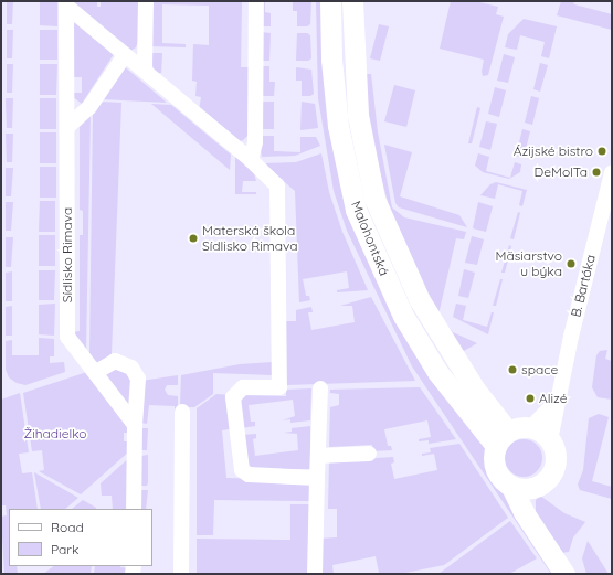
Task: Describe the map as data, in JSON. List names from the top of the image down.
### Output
{
  "streets": {
    "main road": ["Malohontská"],
    "street": ["Sídlisko Rimava", "B. Bartóka"]
  },
  "crossings": [
    ["Malohontská", "B. Bartóka"]
  ],
  "parks": ["Žihadielko"],
  "places": [
    "Ázijské bistro",
    "DeMolTa",
    "Materská škola Sídlisko Rimava",
    "Mäsiarstvo u býka",
    "space",
    "Alizé"
  ],
  "legend": ["Road", "Park"]
}
